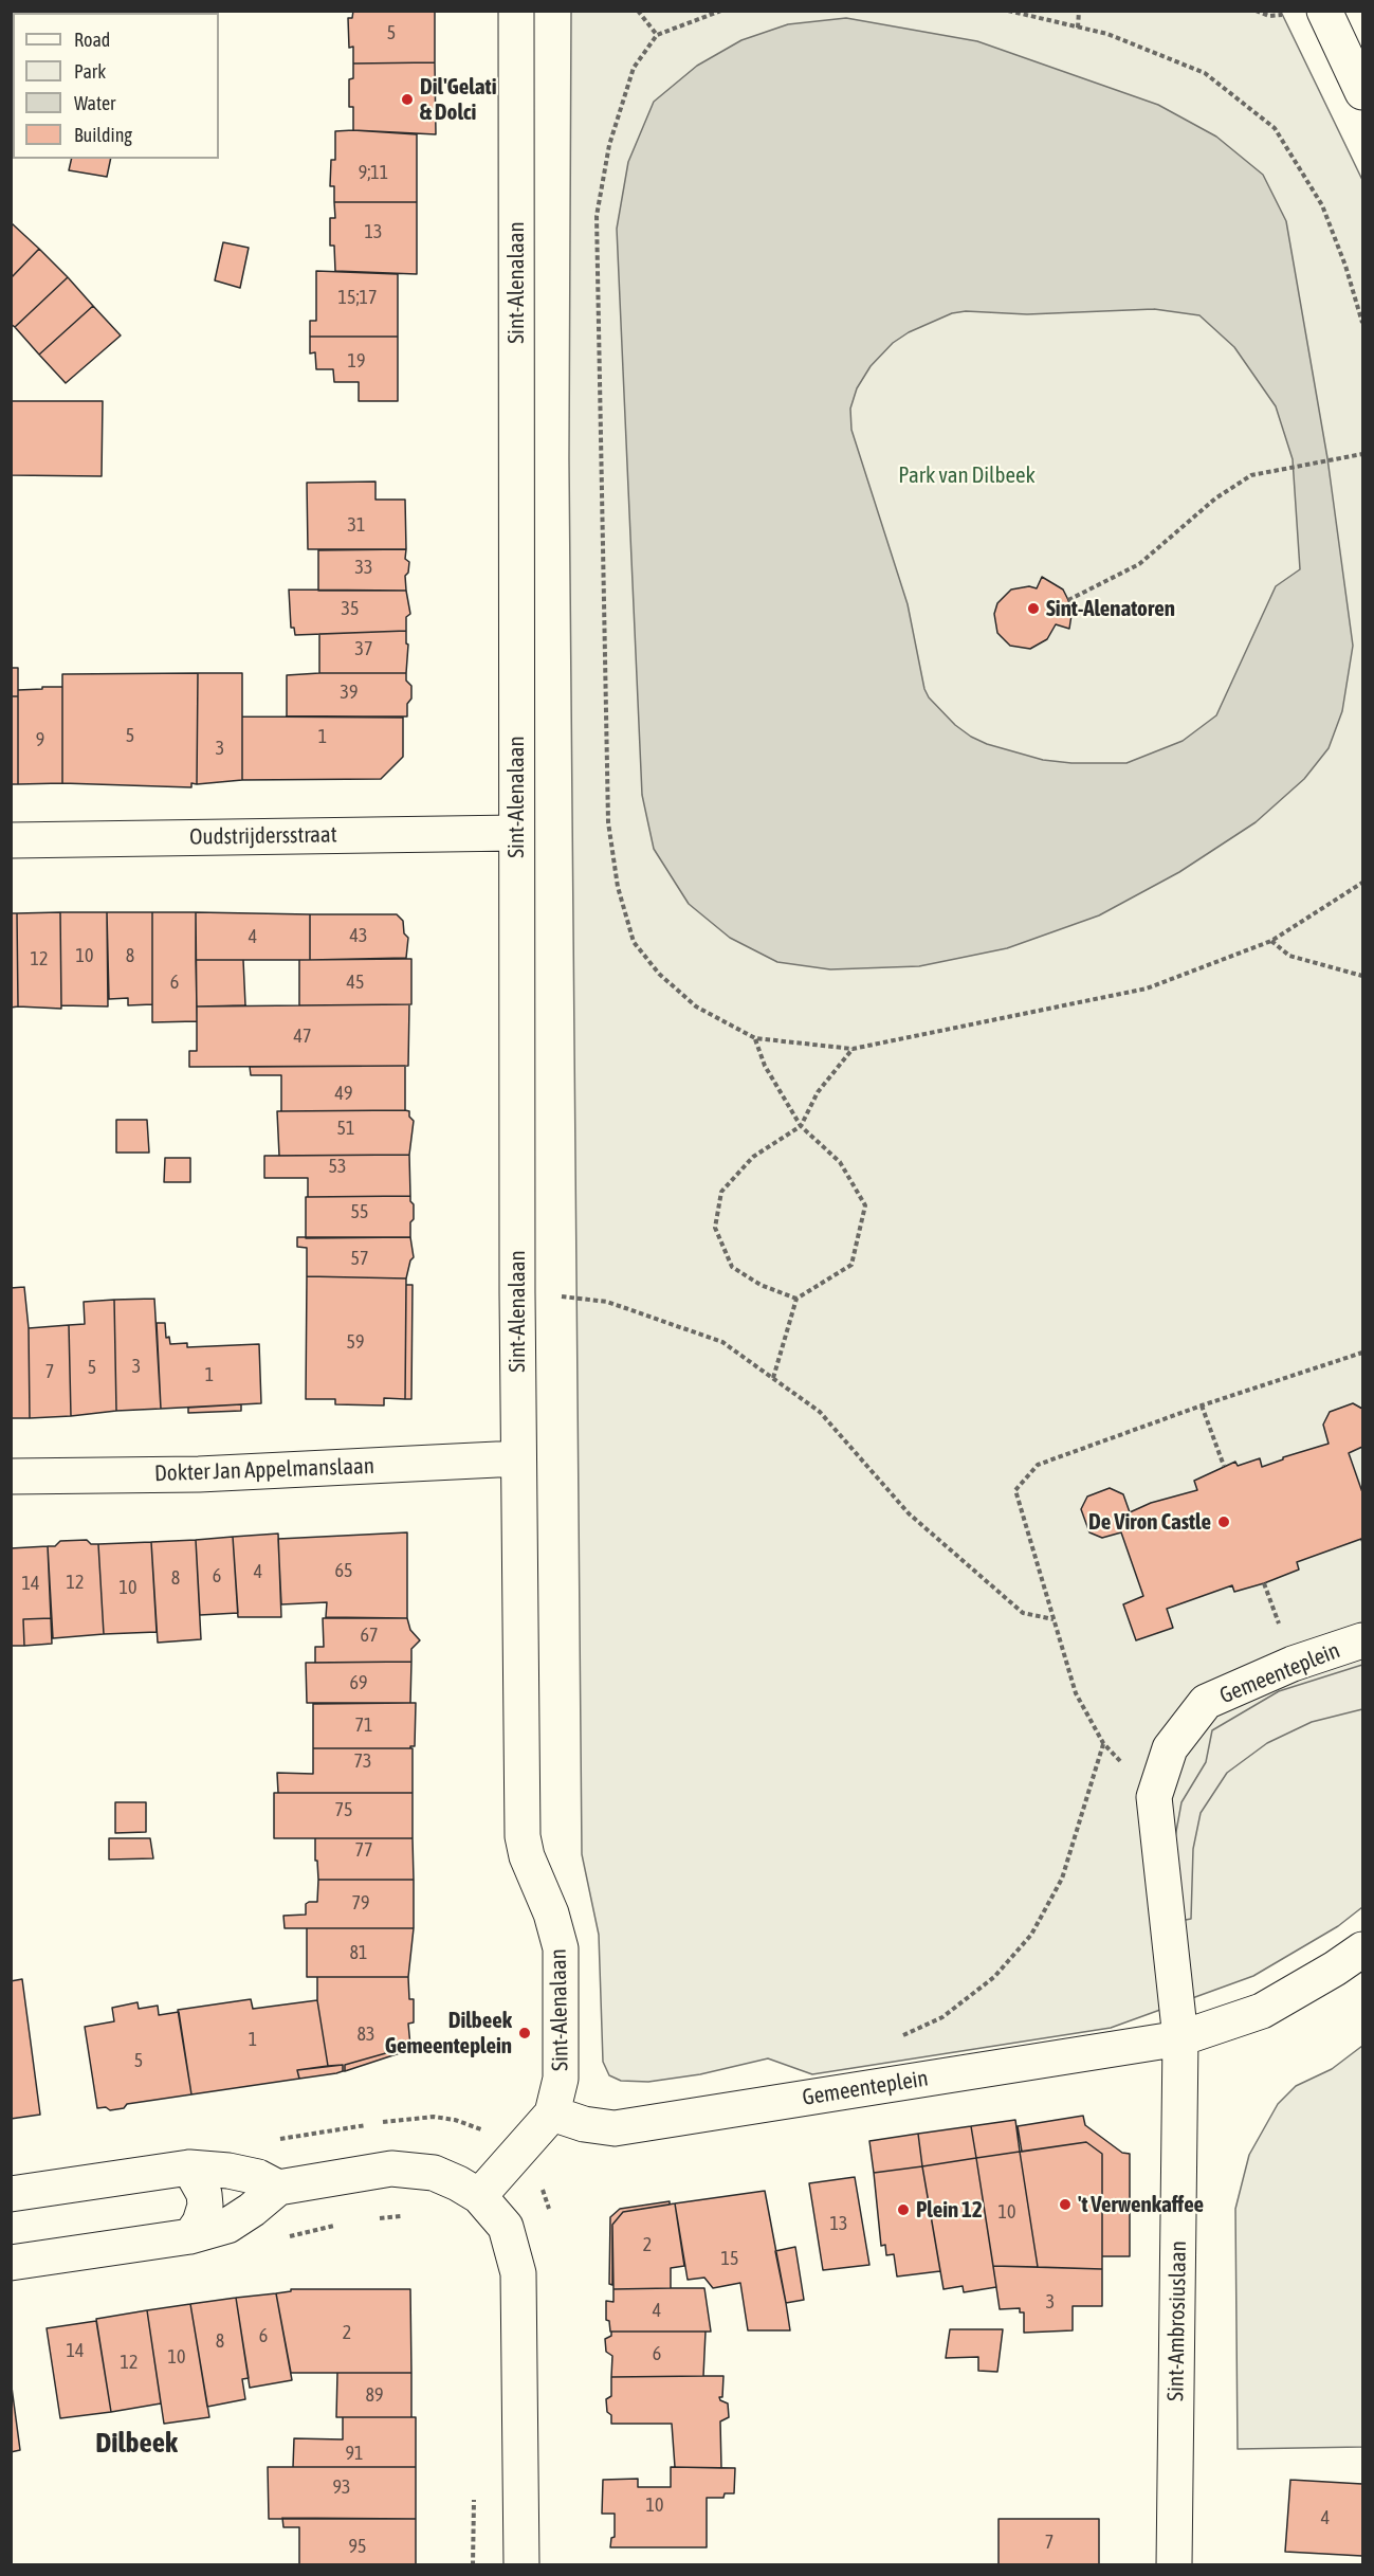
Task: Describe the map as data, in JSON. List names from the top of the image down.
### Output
{
  "streets": {
    "street": [
      "Sint-Alenalaan",
      "Oudstrijdersstraat",
      "Dokter Jan Appelmanslaan",
      "Gemeenteplein",
      "Sint-Ambrosiuslaan"
    ]
  },
  "crossings": [
    ["Sint-Alenalaan", "Oudstrijdersstraat"],
    ["Sint-Alenalaan", "Dokter Jan Appelmanslaan"],
    ["Sint-Alenalaan", "Gemeenteplein"],
    ["Gemeenteplein", "Sint-Ambrosiuslaan"]
  ],
  "districts": ["Dilbeek"],
  "parks": ["Park van Dilbeek"],
  "places": [
    "Dil'Gelati & Dolci",
    "Sint-Alenatoren",
    "De Viron Castle",
    "Dilbeek Gemeenteplein",
    "'t Verwenkaffee",
    "Plein 12"
  ],
  "house_numbers": [
    "5",
    "9;11",
    "13",
    "15;17",
    "19",
    "31",
    "33",
    "35",
    "37",
    "39",
    "5",
    "1",
    "9",
    "3",
    "43",
    "4",
    "10",
    "8",
    "12",
    "6",
    "45",
    "47",
    "49",
    "51",
    "53",
    "55",
    "57",
    "59",
    "3",
    "5",
    "7",
    "1",
    "65",
    "4",
    "6",
    "8",
    "12",
    "14",
    "10",
    "67",
    "69",
    "71",
    "73",
    "75",
    "77",
    "79",
    "81",
    "83",
    "1",
    "5",
    "10",
    "13",
    "2",
    "15",
    "3",
    "4",
    "2",
    "6",
    "8",
    "14",
    "6",
    "10",
    "12",
    "89",
    "91",
    "93",
    "10",
    "4",
    "7",
    "95"
  ],
  "legend": [
    "Road",
    "Park",
    "Water",
    "Building"
  ]
}
